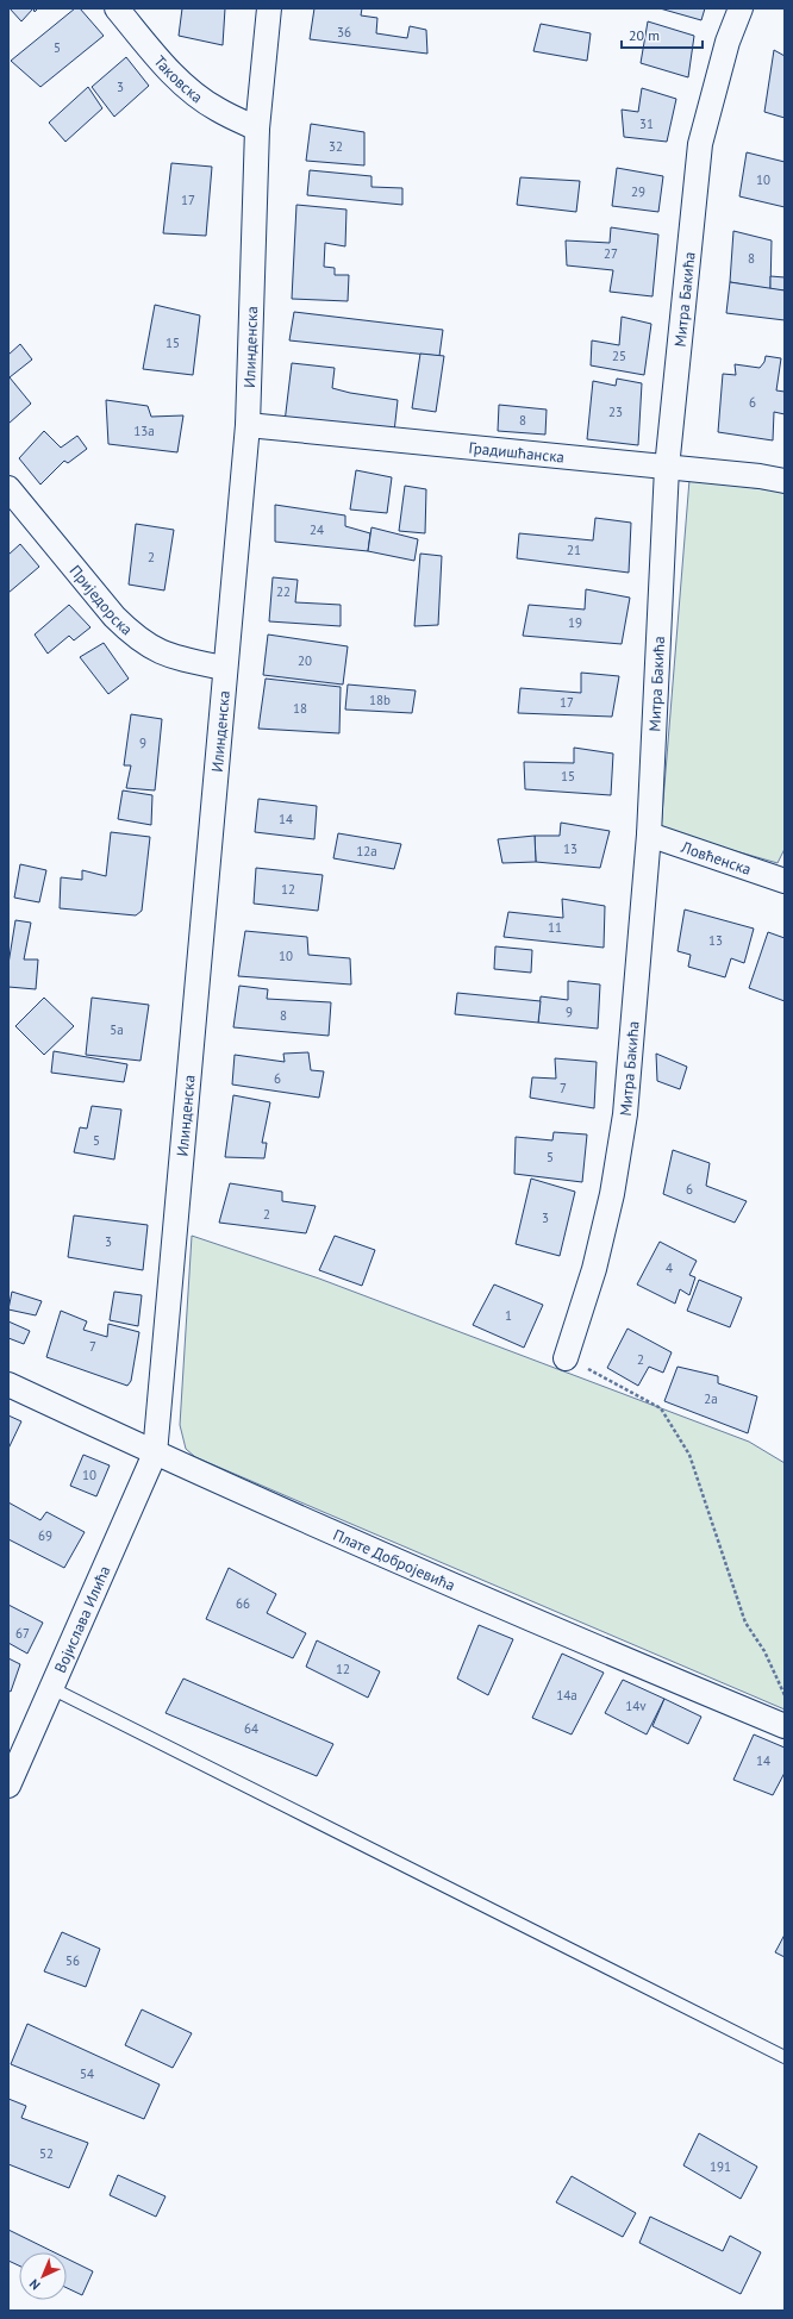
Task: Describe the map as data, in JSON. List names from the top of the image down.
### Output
{
  "streets": {
    "street": [
      "Таковска",
      "Митра Бакића",
      "Илинденска",
      "Градишћанска",
      "Приједорска",
      "Ловћенска",
      "Плате Добројевића",
      "Војислава Илића"
    ]
  },
  "crossings": [
    ["Таковска", "Илинденска"],
    ["Митра Бакића", "Градишћанска"],
    ["Митра Бакића", "Ловћенска"],
    ["Илинденска", "Градишћанска"],
    ["Илинденска", "Приједорска"],
    ["Илинденска", "Плате Добројевића"],
    ["Илинденска", "Војислава Илића"],
    ["Плате Добројевића", "Војислава Илића"]
  ],
  "house_numbers": [
    "36",
    "5",
    "3",
    "31",
    "32",
    "10",
    "29",
    "17",
    "27",
    "8",
    "15",
    "25",
    "6",
    "23",
    "8",
    "13a",
    "24",
    "21",
    "2",
    "22",
    "19",
    "20",
    "18b",
    "17",
    "18",
    "9",
    "15",
    "14",
    "13",
    "12a",
    "12",
    "11",
    "13",
    "10",
    "9",
    "8",
    "5a",
    "6",
    "7",
    "5",
    "5",
    "6",
    "2",
    "3",
    "3",
    "4",
    "1",
    "7",
    "2",
    "2a",
    "10",
    "69",
    "66",
    "67",
    "12",
    "14a",
    "14v",
    "64",
    "14",
    "56",
    "54",
    "52",
    "191"
  ],
  "scale_bar": "20 m",
  "north": "bottom left"
}
